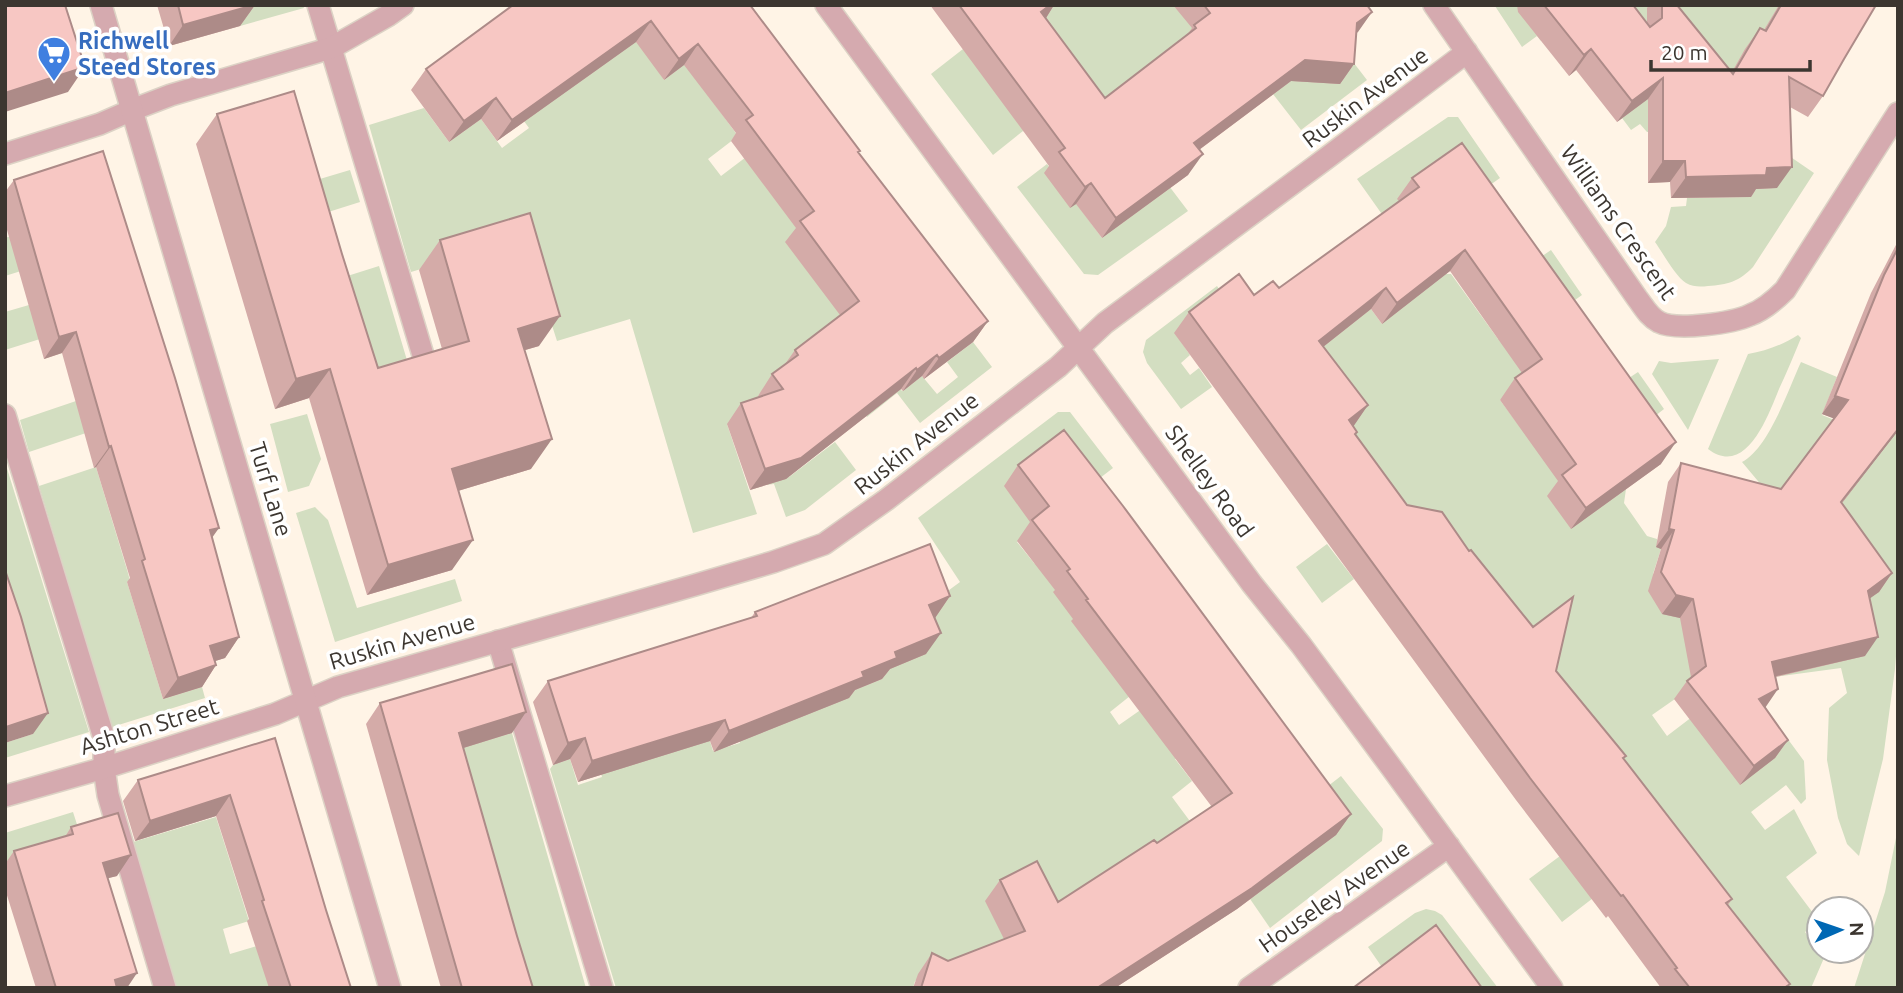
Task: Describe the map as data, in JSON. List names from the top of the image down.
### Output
{
  "streets": {
    "street": [
      "Ruskin Avenue",
      "Williams Crescent",
      "Shelley Road",
      "Turf Lane",
      "Ashton Street",
      "Houseley Avenue"
    ]
  },
  "crossings": [
    ["Ruskin Avenue", "Williams Crescent"],
    ["Ruskin Avenue", "Shelley Road"],
    ["Ruskin Avenue", "Turf Lane"],
    ["Ruskin Avenue", "Ashton Street"],
    ["Shelley Road", "Houseley Avenue"],
    ["Turf Lane", "Ashton Street"]
  ],
  "places": {
    "supermarket": ["Richwell Steed Stores"]
  },
  "scale_bar": "20 m",
  "north": "right"
}
